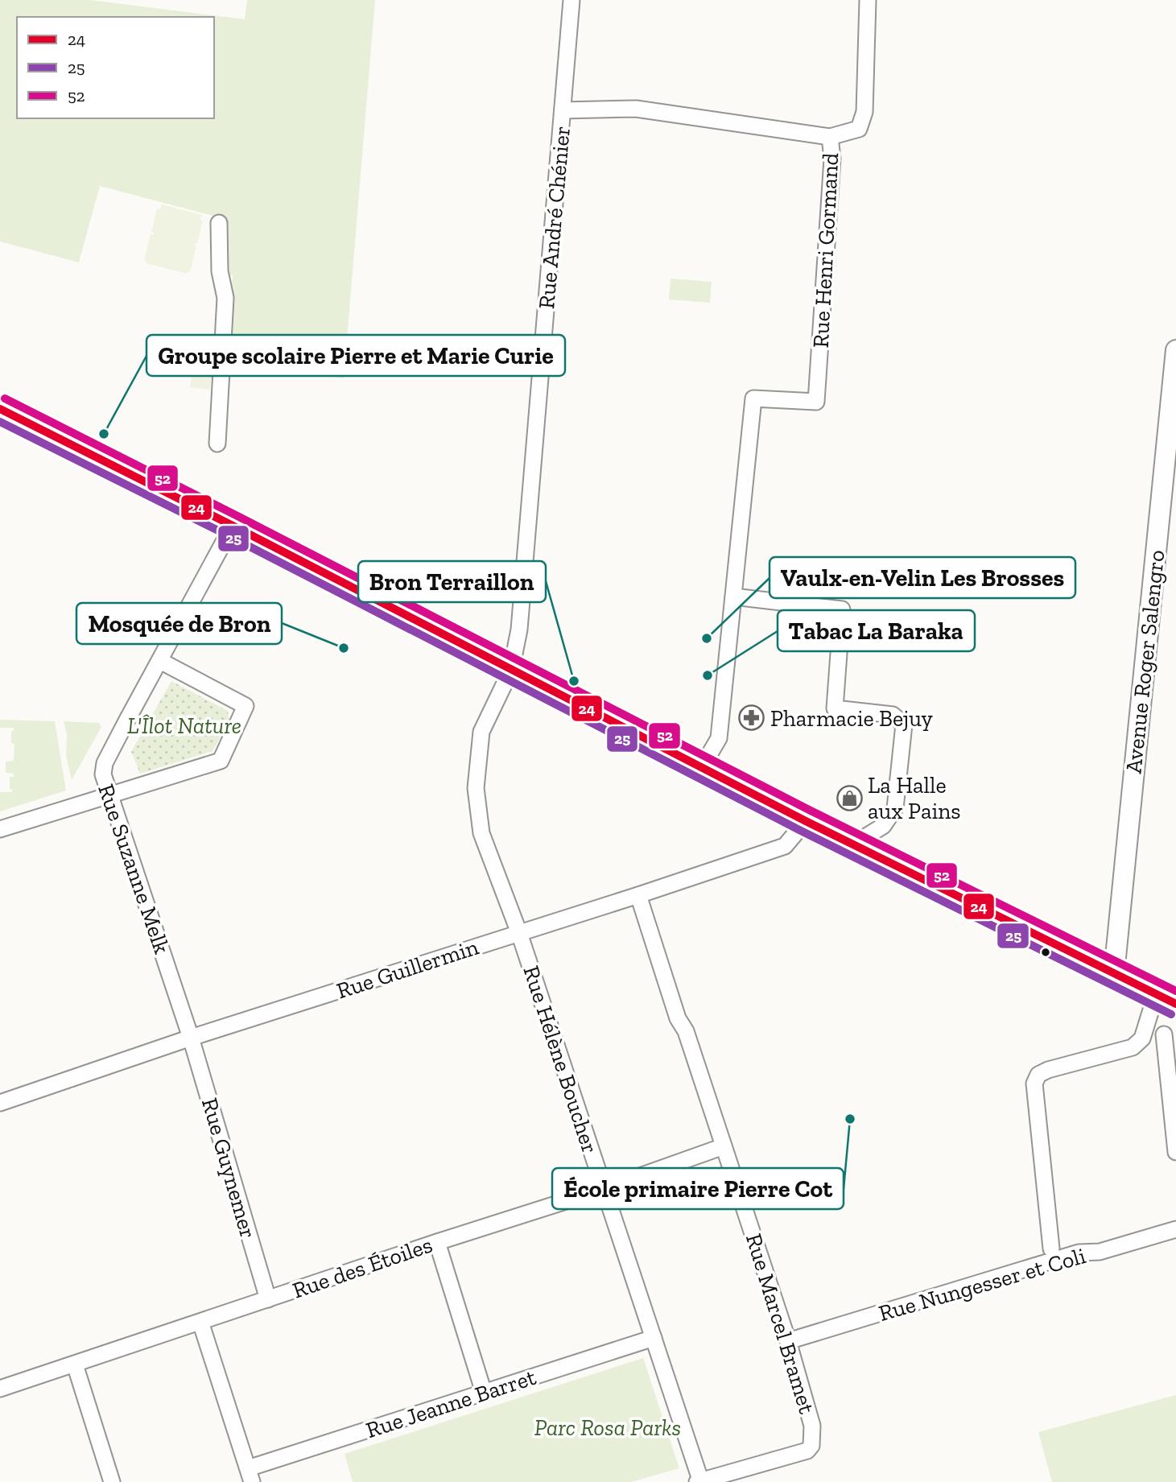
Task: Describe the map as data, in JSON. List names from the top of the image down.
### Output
{
  "streets": {
    "street": [
      "Rue André Chénier",
      "Rue Henri Gormand",
      "Avenue Roger Salengro",
      "Rue Suzanne Melk",
      "Rue Guillermin",
      "Rue Hélène Boucher",
      "Rue Guynemer",
      "Rue des Étoiles",
      "Rue Nungesser et Coli",
      "Rue Marcel Bramet",
      "Rue Jeanne Barret"
    ]
  },
  "crossings": [
    ["Rue André Chénier", "Rue Henri Gormand"],
    ["Rue André Chénier", "Rue Hélène Boucher"],
    ["Rue Suzanne Melk", "Rue Guillermin"],
    ["Rue Suzanne Melk", "Rue Guynemer"],
    ["Rue Guillermin", "Rue Hélène Boucher"],
    ["Rue Guillermin", "Rue Guynemer"],
    ["Rue Guillermin", "Rue Marcel Bramet"],
    ["Rue Hélène Boucher", "Rue des Étoiles"],
    ["Rue Hélène Boucher", "Rue Marcel Bramet"],
    ["Rue Hélène Boucher", "Rue Jeanne Barret"],
    ["Rue Guynemer", "Rue des Étoiles"],
    ["Rue des Étoiles", "Rue Marcel Bramet"],
    ["Rue Nungesser et Coli", "Rue Marcel Bramet"]
  ],
  "parks": ["L'Îlot Nature", "Parc Rosa Parks"],
  "places": {
    "other": [
      "Groupe scolaire Pierre et Marie Curie",
      "Vaulx-en-Velin Les Brosses",
      "Mosquée de Bron",
      "Tabac La Baraka",
      "Bron Terraillon",
      "École primaire Pierre Cot"
    ],
    "pharmacy": ["Pharmacie Bejuy"],
    "shop": ["La Halle aux Pains"]
  },
  "lines": ["transit line 52", "transit line 24", "transit line 25"],
  "legend": ["24", "25", "52"]
}
